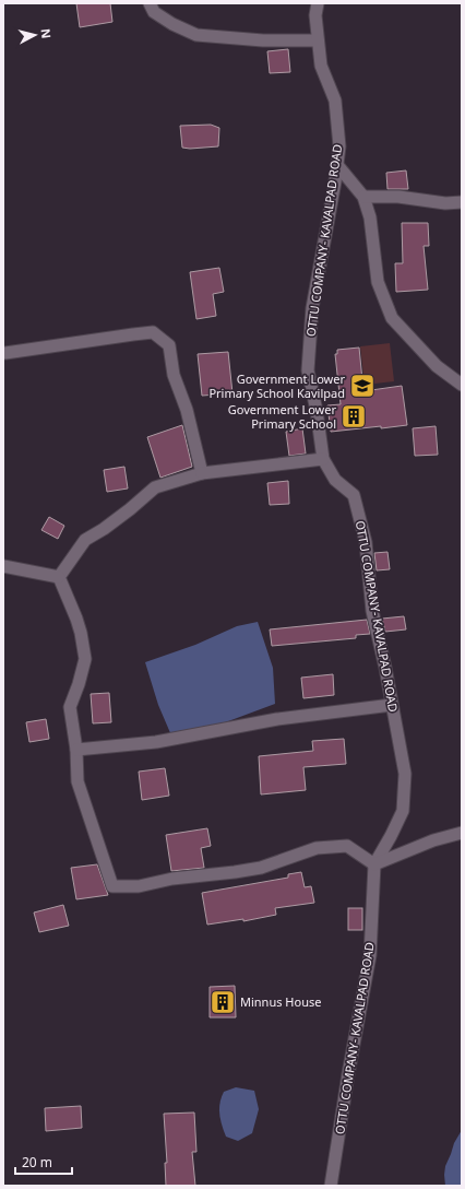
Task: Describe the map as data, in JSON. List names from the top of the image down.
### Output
{
  "streets": {
    "street": ["OTTU COMPANY- KAVALPAD ROAD"]
  },
  "places": {
    "school or university": ["Government Lower Primary School Kavilpad"],
    "building": ["Government Lower Primary School", "Minnus House"]
  },
  "scale_bar": "20 m",
  "north": "right"
}
